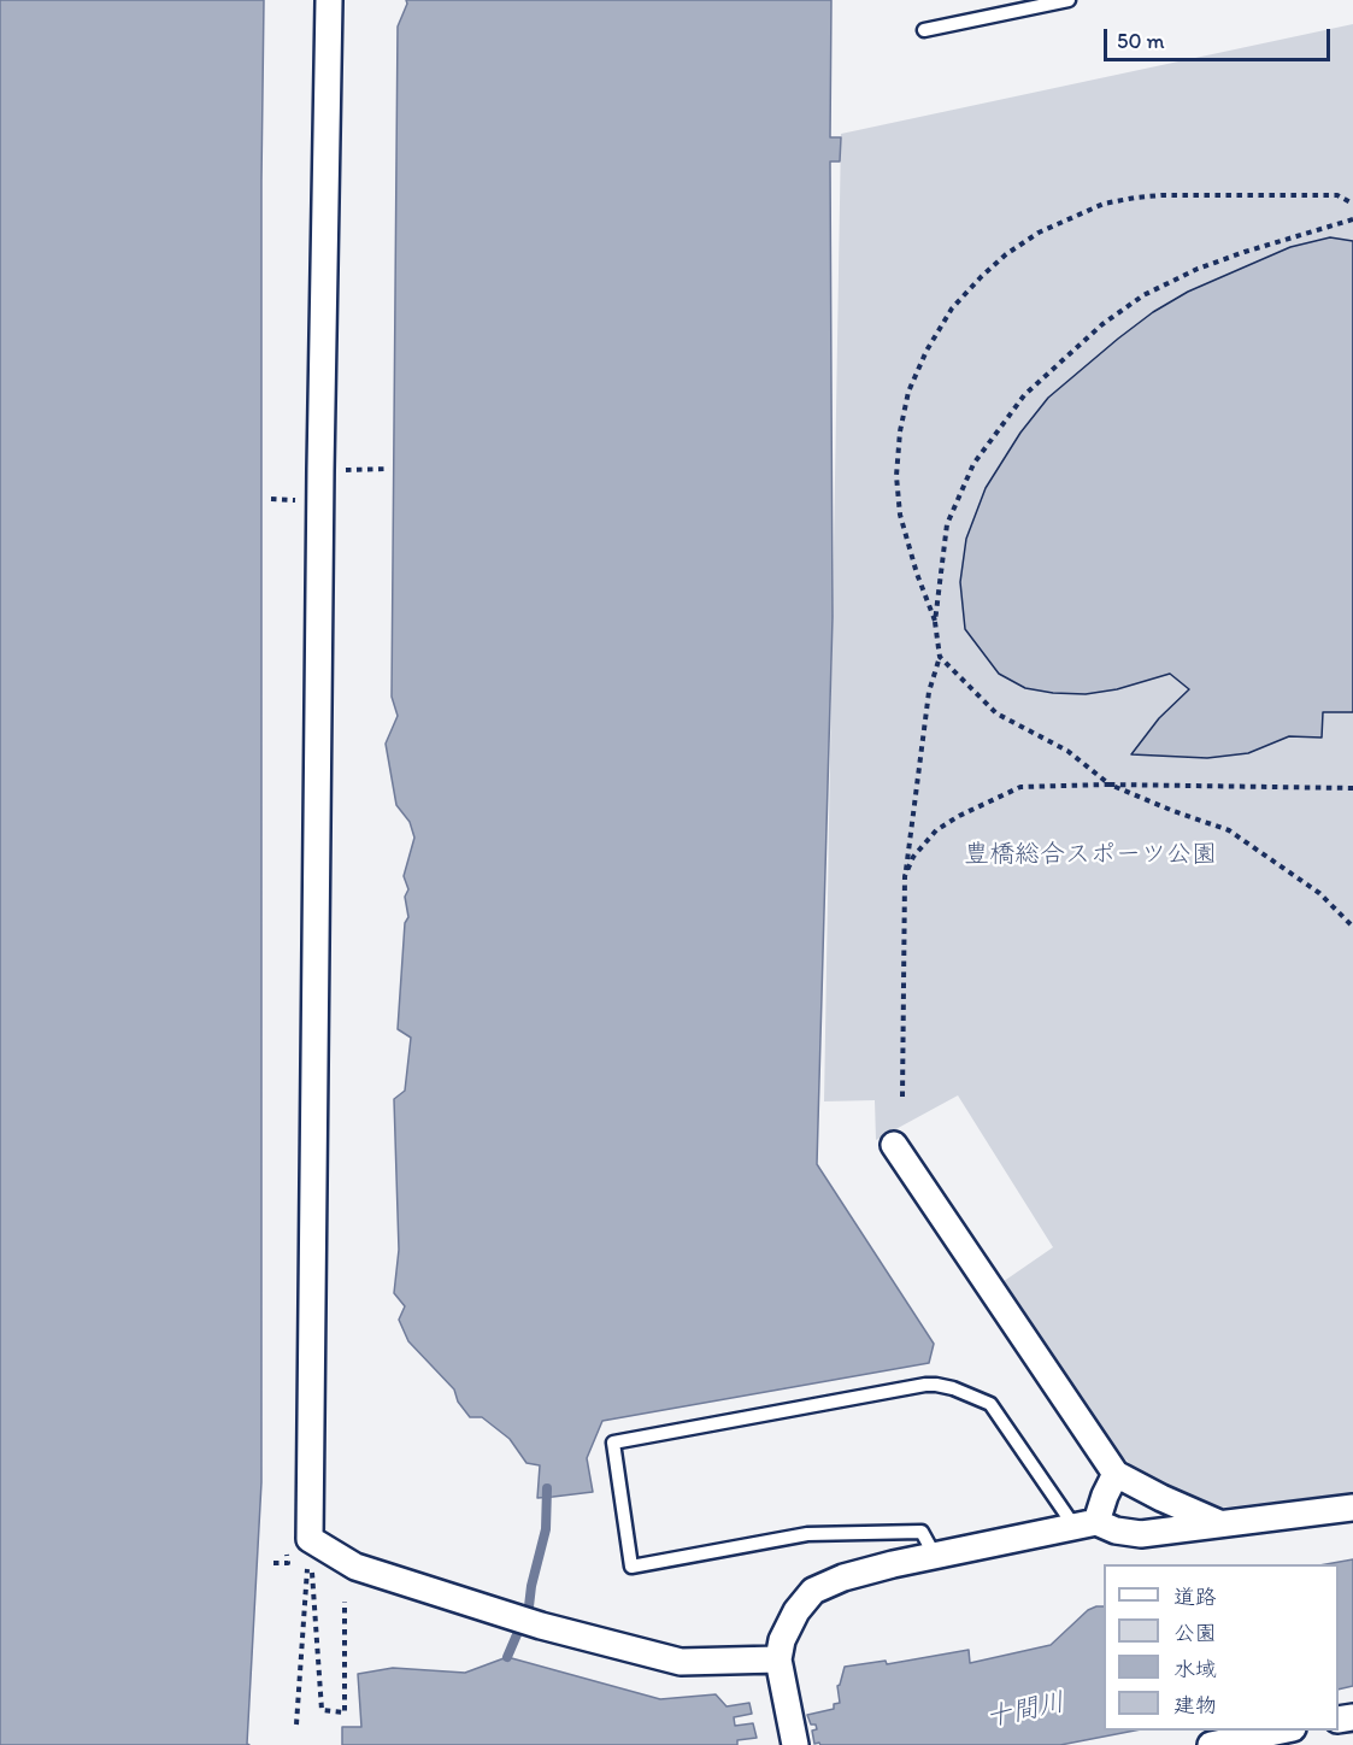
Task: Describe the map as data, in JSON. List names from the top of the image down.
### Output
{
  "water": ["十間川"],
  "parks": ["豊橋総合スポーツ公園"],
  "legend": [
    "道路",
    "公園",
    "水域",
    "建物"
  ],
  "scale_bar": "50 m"
}
